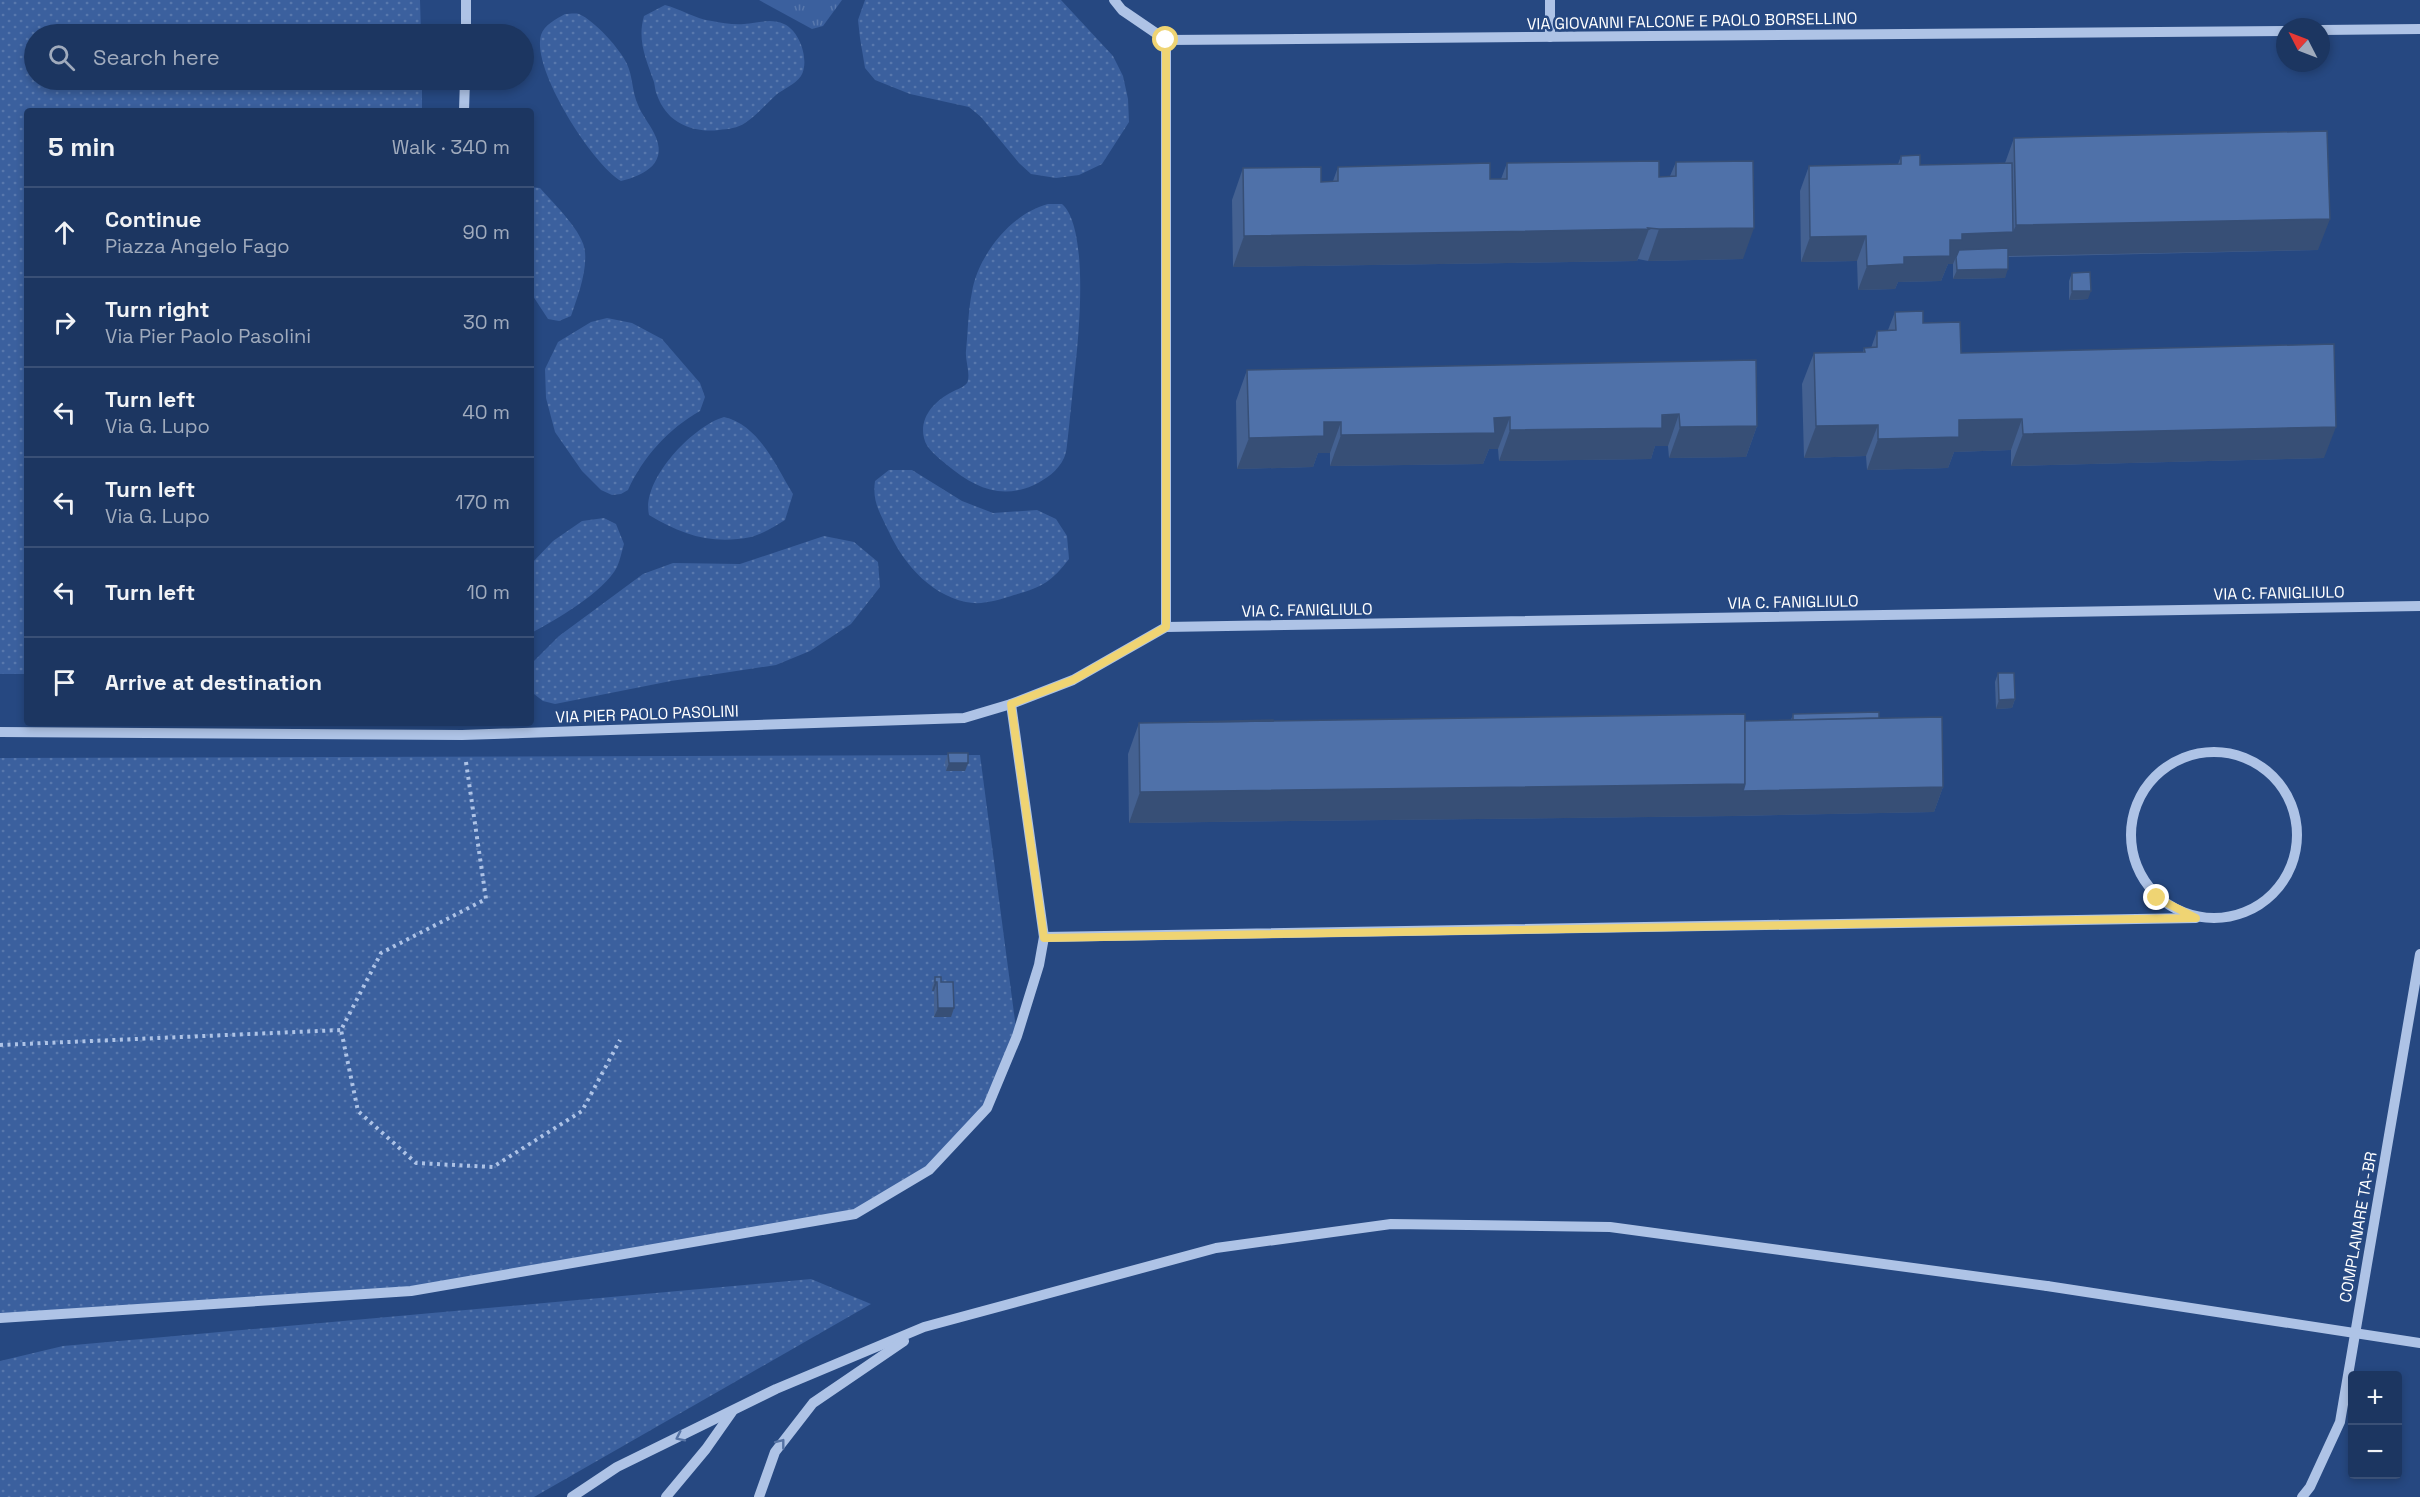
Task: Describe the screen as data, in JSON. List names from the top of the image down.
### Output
{
  "streets": {
    "street": [
      "VIA GIOVANNI FALCONE E PAOLO BORSELLINO",
      "VIA C. FANIGLIULO",
      "VIA PIER PAOLO PASOLINI",
      "COMPLANARE TA-BR"
    ]
  },
  "crossings": [
    ["VIA C. FANIGLIULO", "VIA PIER PAOLO PASOLINI"]
  ],
  "north": "top left",
  "page": {
    "search": "Search here",
    "heading": ["5 min", "Walk · 340 m"],
    "list": [
      ["Continue", "Piazza Angelo Fago", "90 m"],
      ["Turn right", "Via Pier Paolo Pasolini", "30 m"],
      ["Turn left", "Via G. Lupo", "40 m"],
      ["Turn left", "Via G. Lupo", "170 m"],
      ["Turn left", "10 m"],
      "Arrive at destination"
    ],
    "map_buttons": ["+", "−"]
  }
}
